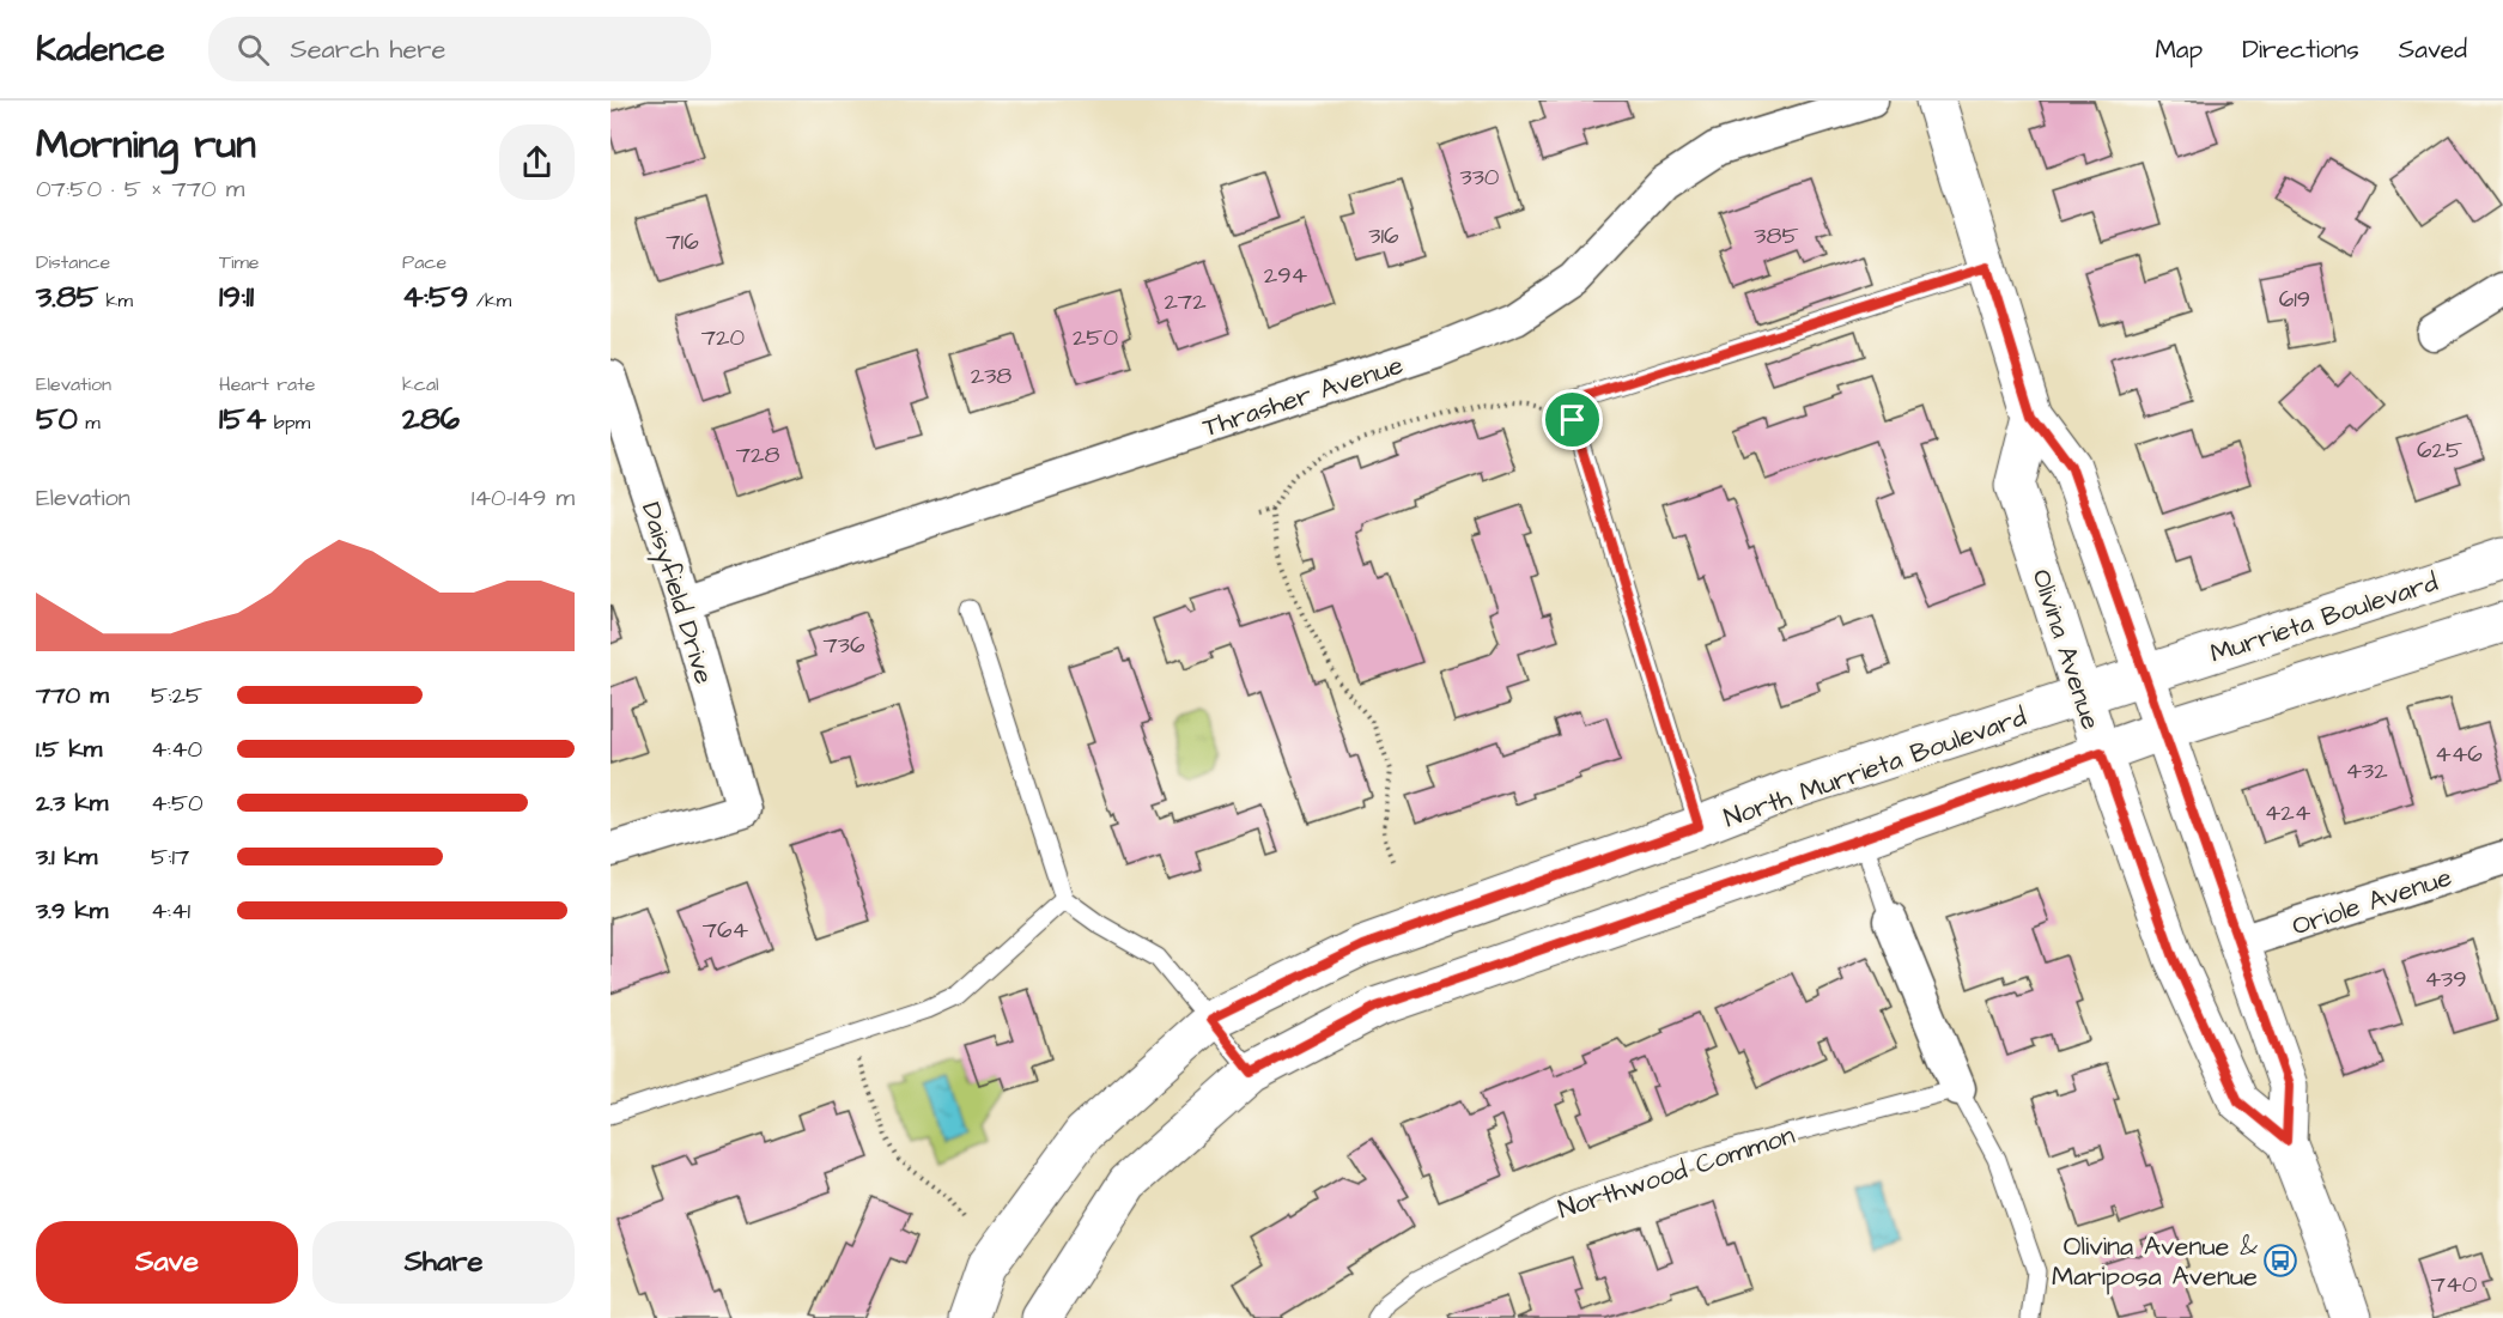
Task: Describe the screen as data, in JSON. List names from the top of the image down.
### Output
{
  "streets": {
    "main road": ["Murrieta Boulevard", "Olivina Avenue", "North Murrieta Boulevard"],
    "street": ["Thrasher Avenue", "Daisyfield Drive", "Oriole Avenue"],
    "lane": ["Northwood Common"]
  },
  "crossings": [
    ["Thrasher Avenue", "Daisyfield Drive"],
    ["Murrieta Boulevard", "Olivina Avenue"],
    ["Murrieta Boulevard", "North Murrieta Boulevard"],
    ["Olivina Avenue", "North Murrieta Boulevard"],
    ["Olivina Avenue", "Oriole Avenue"]
  ],
  "places": {
    "bus stop": ["Olivina Avenue & Mariposa Avenue"]
  },
  "house_numbers": [
    "330",
    "316",
    "385",
    "716",
    "294",
    "619",
    "272",
    "720",
    "250",
    "238",
    "625",
    "728",
    "736",
    "446",
    "432",
    "424",
    "764",
    "439",
    "740"
  ],
  "page": {
    "header": "Kadence",
    "search": "Search here",
    "nav": ["Map", "Directions", "Saved"],
    "heading": ["Morning run", "07:50 · 5 × 770 m"],
    "stats": [
      ["Distance", "3.85 km"],
      ["Time", "19:11"],
      ["Pace", "4:59 /km"],
      ["Elevation", "50 m"],
      ["Heart rate", "154 bpm"],
      ["kcal", "286"]
    ],
    "chart": ["Elevation", "140–149 m"],
    "list": [
      {
        "name": "770 m",
        "note": "5:25"
      },
      {
        "name": "1.5 km",
        "note": "4:40"
      },
      {
        "name": "2.3 km",
        "note": "4:50"
      },
      {
        "name": "3.1 km",
        "note": "5:17"
      },
      {
        "name": "3.9 km",
        "note": "4:41"
      }
    ],
    "buttons": ["Save", "Share"]
  }
}
